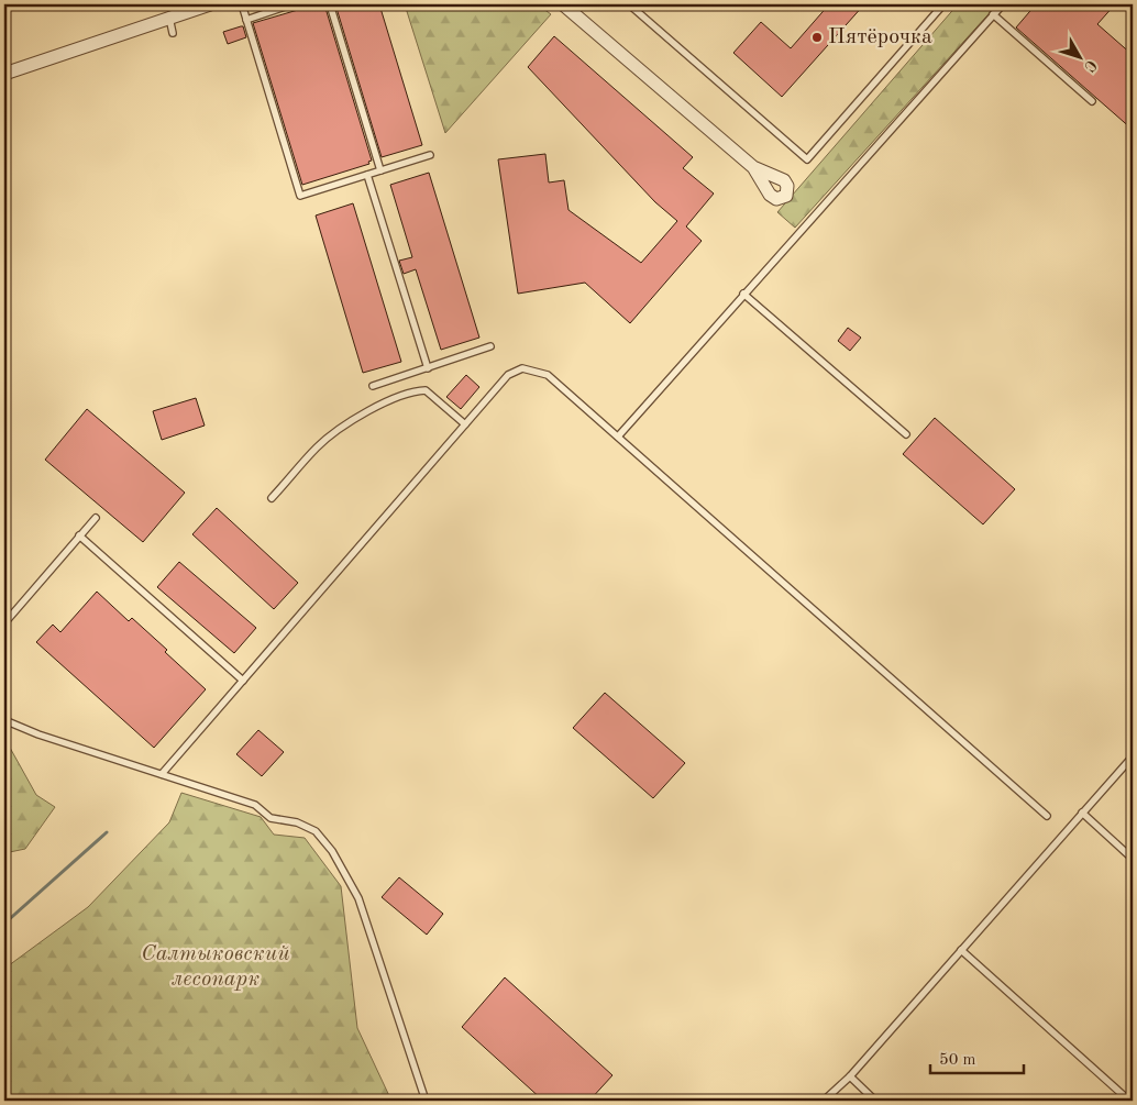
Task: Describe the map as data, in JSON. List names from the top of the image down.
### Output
{
  "parks": ["Салтыковский лесопарк"],
  "places": ["Пятёрочка"],
  "scale_bar": "50 m",
  "north": "bottom right"
}
